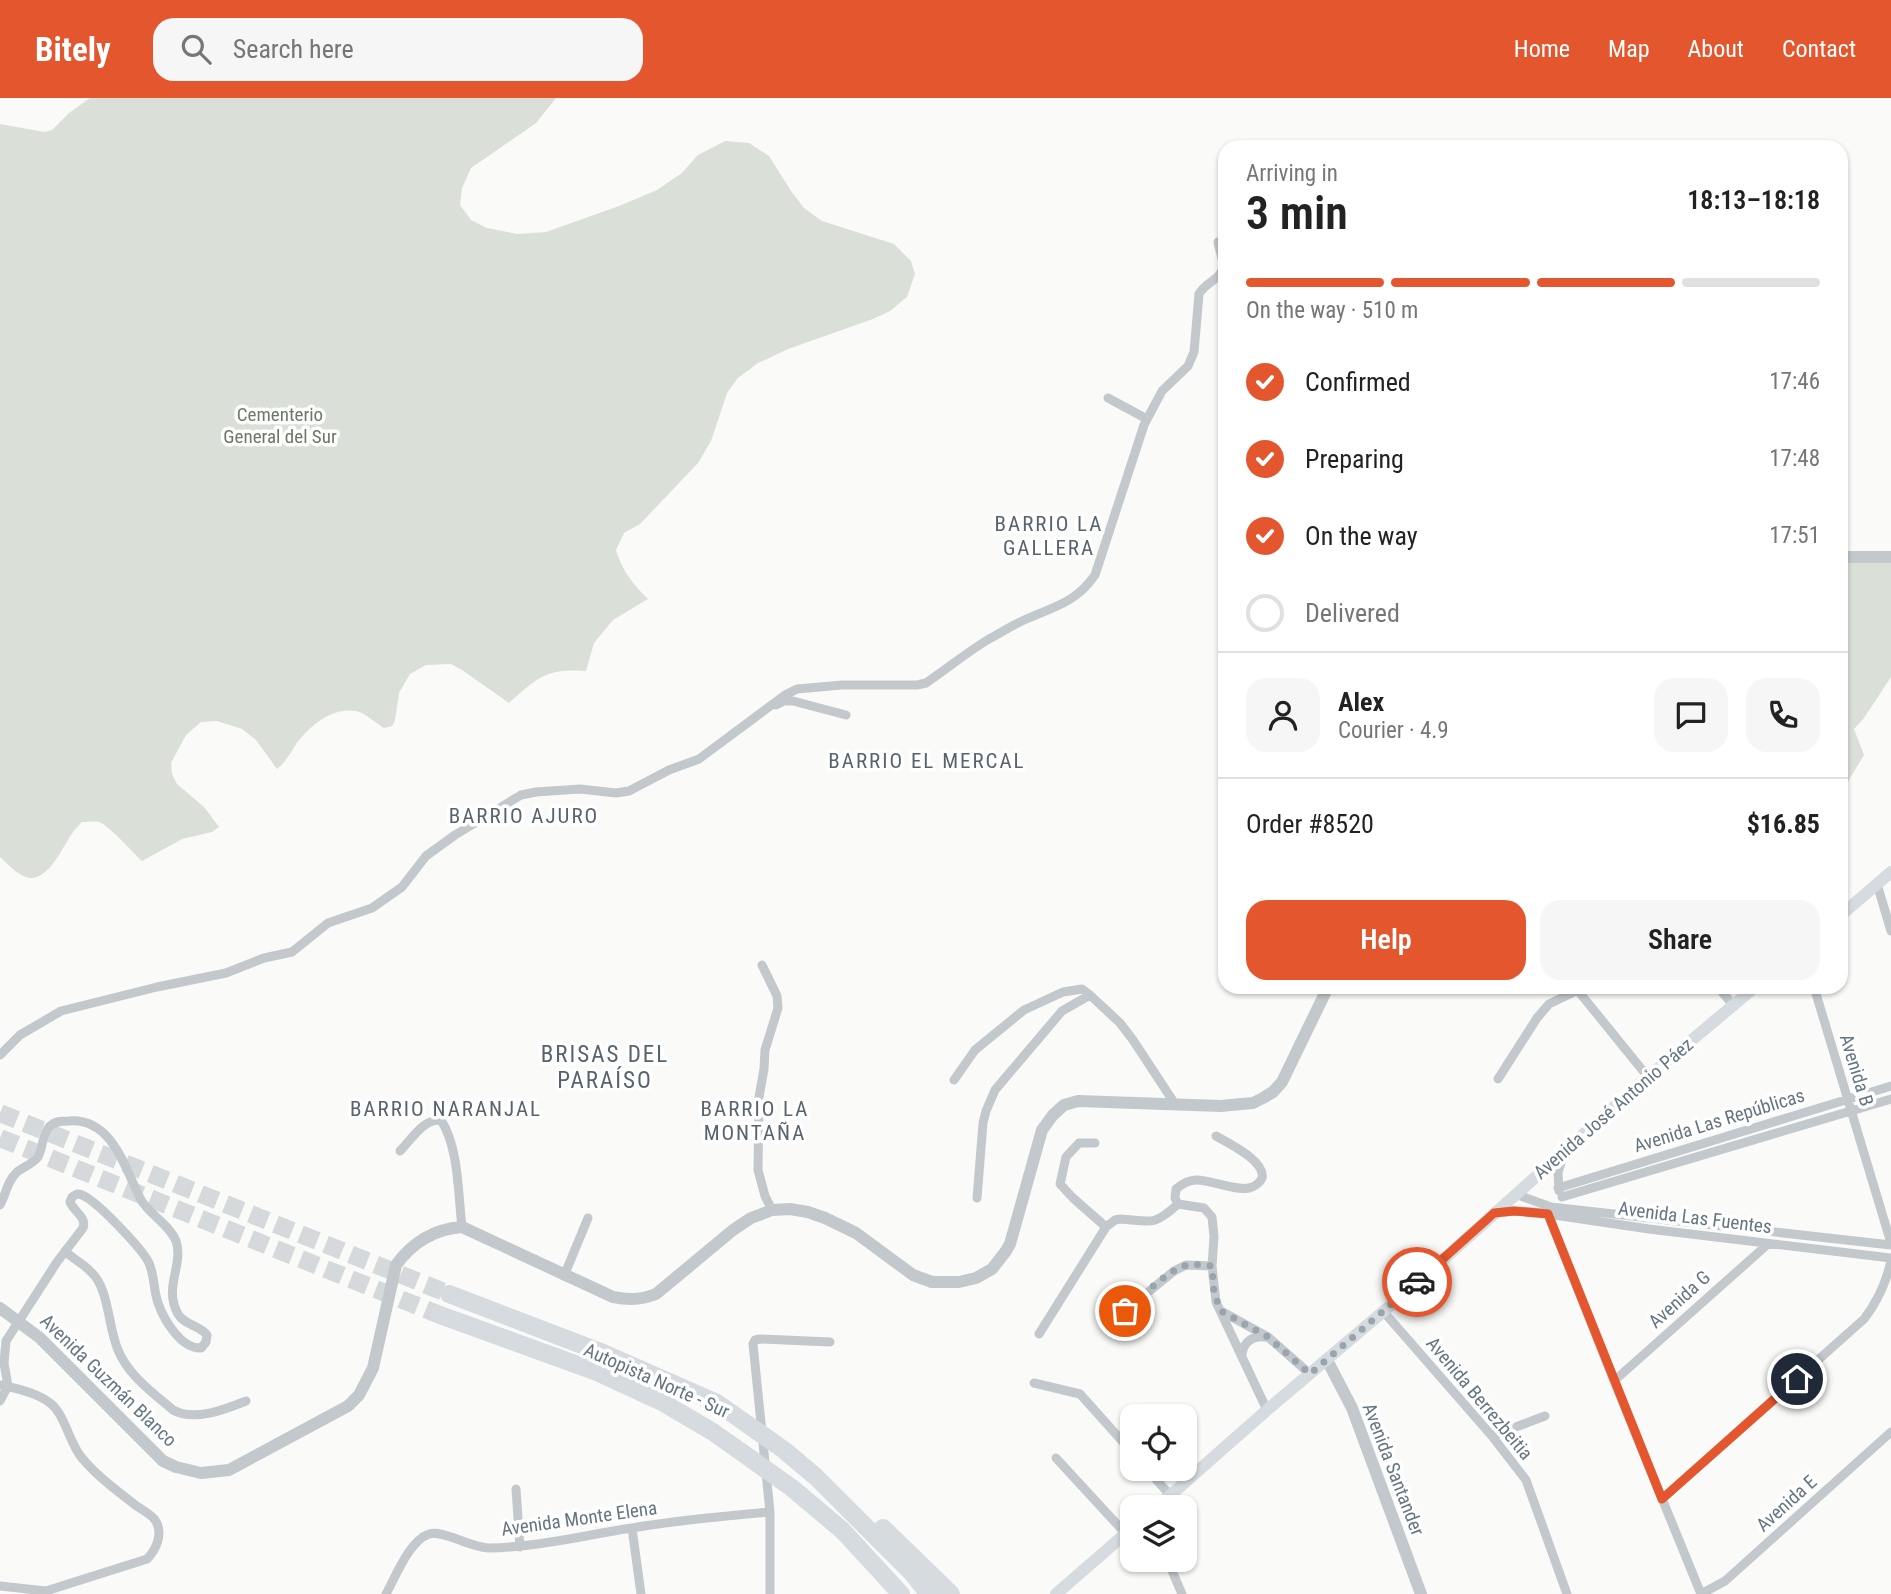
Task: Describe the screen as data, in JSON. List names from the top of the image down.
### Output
{
  "streets": {
    "highway": ["Autopista Norte - Sur"],
    "main road": ["Avenida José Antonio Páez"],
    "street": [
      "Avenida B",
      "Avenida Las Repúblicas",
      "Avenida Las Fuentes",
      "Avenida G",
      "Avenida Guzmán Blanco",
      "Avenida Berrezbeitia",
      "Avenida Santander",
      "Avenida E",
      "Avenida Monte Elena"
    ]
  },
  "crossings": [
    ["Avenida B", "Avenida Las Repúblicas"],
    ["Avenida B", "Avenida Las Fuentes"],
    ["Avenida José Antonio Páez", "Avenida Las Fuentes"],
    ["Avenida José Antonio Páez", "Avenida Berrezbeitia"],
    ["Avenida José Antonio Páez", "Avenida Santander"],
    ["Avenida Las Fuentes", "Avenida G"]
  ],
  "districts": [
    "BARRIO LA GALLERA",
    "BARRIO EL MERCAL",
    "BARRIO AJURO",
    "BRISAS DEL PARAÍSO",
    "BARRIO NARANJAL",
    "BARRIO LA MONTAÑA"
  ],
  "parks": ["Cementerio General del Sur"],
  "page": {
    "header": "Bitely",
    "search": "Search here",
    "nav": [
      "Home",
      "Map",
      "About",
      "Contact"
    ],
    "heading": ["3 min", "Arriving in", "18:13–18:18"],
    "panel": [
      "Alex",
      "Courier · 4.9",
      "Order #8520",
      "$16.85"
    ],
    "bar": "On the way · 510 m",
    "list": [
      ["Confirmed", "17:46"],
      ["Preparing", "17:48"],
      ["On the way", "17:51"],
      "Delivered"
    ],
    "buttons": ["Help", "Share"]
  }
}
